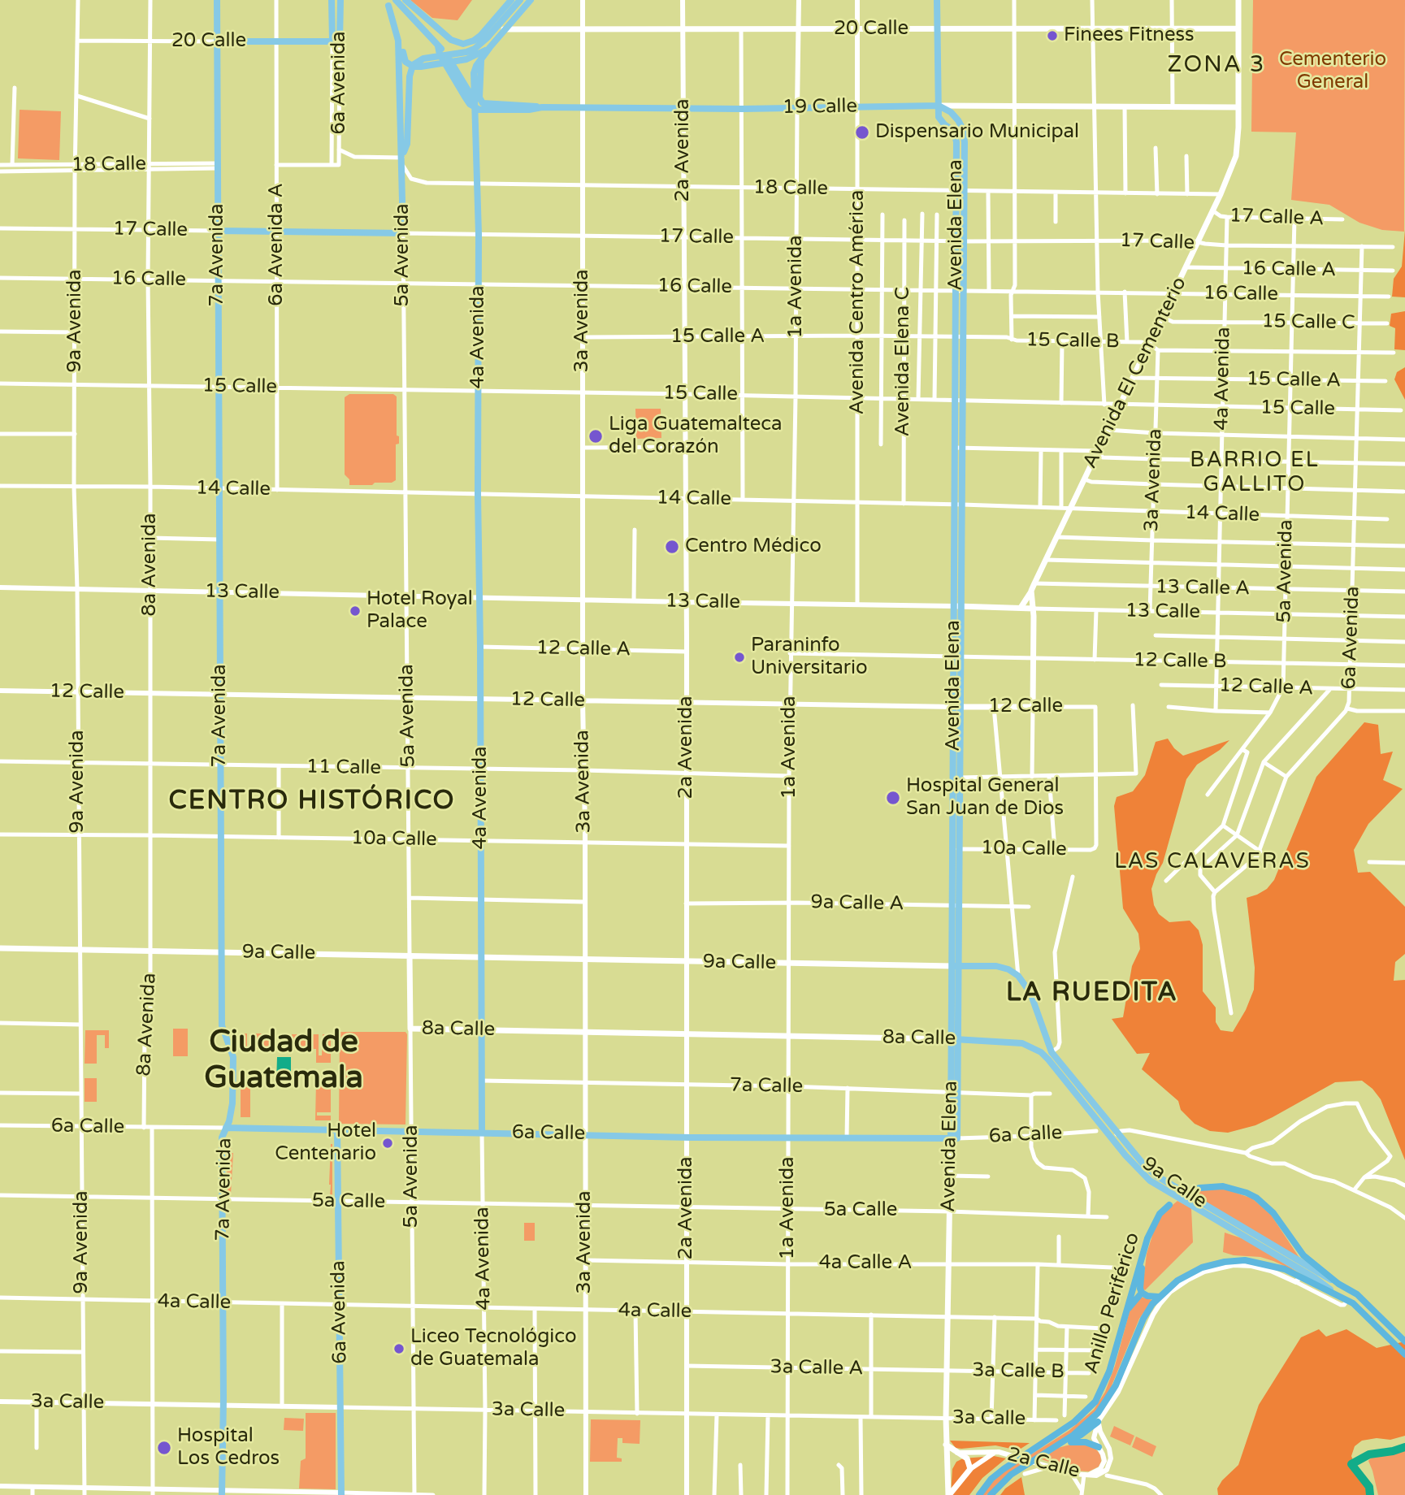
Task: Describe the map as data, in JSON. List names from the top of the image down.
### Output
{
  "streets": {
    "highway": ["Anillo Periférico"],
    "main road": [
      "20 Calle",
      "6a Avenida",
      "19 Calle",
      "Avenida Elena",
      "17 Calle",
      "7a Avenida",
      "5a Avenida",
      "4a Avenida",
      "Avenida El Cementerio",
      "13 Calle",
      "12 Calle",
      "9a Calle",
      "8a Calle",
      "6a Calle"
    ],
    "street": [
      "2a Avenida",
      "18 Calle",
      "17 Calle A",
      "6a Avenida A",
      "16 Calle A",
      "16 Calle",
      "1a Avenida",
      "Avenida Centro América",
      "9a Avenida",
      "3a Avenida",
      "15 Calle C",
      "15 Calle A",
      "15 Calle B",
      "Avenida Elena C",
      "15 Calle",
      "14 Calle",
      "8a Avenida",
      "13 Calle A",
      "12 Calle A",
      "12 Calle B",
      "11 Calle",
      "10a Calle",
      "9a Calle A",
      "7a Calle",
      "5a Calle",
      "4a Calle A",
      "4a Calle",
      "3a Calle A",
      "3a Calle B",
      "3a Calle",
      "2a Calle"
    ]
  },
  "crossings": [
    ["20 Calle", "6a Avenida"],
    ["20 Calle", "2a Avenida"],
    ["20 Calle", "Avenida Elena"],
    ["20 Calle", "6a Avenida A"],
    ["20 Calle", "7a Avenida"],
    ["20 Calle", "1a Avenida"],
    ["20 Calle", "Avenida Centro América"],
    ["20 Calle", "9a Avenida"],
    ["20 Calle", "3a Avenida"],
    ["20 Calle", "Avenida El Cementerio"],
    ["20 Calle", "8a Avenida"],
    ["6a Avenida", "17 Calle"],
    ["6a Avenida", "16 Calle A"],
    ["6a Avenida", "16 Calle"],
    ["6a Avenida", "15 Calle C"],
    ["6a Avenida", "15 Calle A"],
    ["6a Avenida", "15 Calle"],
    ["6a Avenida", "14 Calle"],
    ["6a Avenida", "13 Calle A"],
    ["6a Avenida", "13 Calle"],
    ["6a Avenida", "12 Calle A"],
    ["6a Avenida", "12 Calle B"],
    ["6a Avenida", "6a Calle"],
    ["6a Avenida", "5a Calle"],
    ["6a Avenida", "4a Calle"],
    ["6a Avenida", "3a Calle"],
    ["19 Calle", "2a Avenida"],
    ["19 Calle", "Avenida Elena"],
    ["19 Calle", "1a Avenida"],
    ["19 Calle", "Avenida Centro América"],
    ["19 Calle", "3a Avenida"],
    ["19 Calle", "Avenida El Cementerio"],
    ["2a Avenida", "18 Calle"],
    ["2a Avenida", "17 Calle"],
    ["2a Avenida", "16 Calle"],
    ["2a Avenida", "15 Calle A"],
    ["2a Avenida", "15 Calle"],
    ["2a Avenida", "14 Calle"],
    ["2a Avenida", "13 Calle"],
    ["2a Avenida", "12 Calle A"],
    ["2a Avenida", "12 Calle"],
    ["2a Avenida", "11 Calle"],
    ["2a Avenida", "10a Calle"],
    ["2a Avenida", "9a Calle A"],
    ["2a Avenida", "9a Calle"],
    ["2a Avenida", "8a Calle"],
    ["2a Avenida", "7a Calle"],
    ["2a Avenida", "6a Calle"],
    ["2a Avenida", "5a Calle"],
    ["2a Avenida", "4a Calle A"],
    ["2a Avenida", "4a Calle"],
    ["2a Avenida", "3a Calle A"],
    ["2a Avenida", "3a Calle"],
    ["18 Calle", "Avenida Elena"],
    ["18 Calle", "7a Avenida"],
    ["18 Calle", "5a Avenida"],
    ["18 Calle", "1a Avenida"],
    ["18 Calle", "Avenida Centro América"],
    ["18 Calle", "9a Avenida"],
    ["18 Calle", "3a Avenida"],
    ["18 Calle", "4a Avenida"],
    ["18 Calle", "Avenida El Cementerio"],
    ["18 Calle", "8a Avenida"],
    ["17 Calle A", "5a Avenida"],
    ["17 Calle A", "4a Avenida"],
    ["17 Calle A", "Avenida El Cementerio"],
    ["Avenida Elena", "17 Calle"],
    ["Avenida Elena", "16 Calle"],
    ["Avenida Elena", "15 Calle A"],
    ["Avenida Elena", "15 Calle B"],
    ["Avenida Elena", "15 Calle"],
    ["Avenida Elena", "14 Calle"],
    ["Avenida Elena", "13 Calle"],
    ["Avenida Elena", "12 Calle B"],
    ["Avenida Elena", "12 Calle"],
    ["Avenida Elena", "10a Calle"],
    ["Avenida Elena", "9a Calle A"],
    ["Avenida Elena", "9a Calle"],
    ["Avenida Elena", "8a Calle"],
    ["Avenida Elena", "7a Calle"],
    ["Avenida Elena", "6a Calle"],
    ["Avenida Elena", "5a Calle"],
    ["Avenida Elena", "4a Calle A"],
    ["Avenida Elena", "4a Calle"],
    ["Avenida Elena", "3a Calle A"],
    ["Avenida Elena", "3a Calle B"],
    ["Avenida Elena", "3a Calle"],
    ["Avenida Elena", "2a Calle"],
    ["17 Calle", "6a Avenida A"],
    ["17 Calle", "7a Avenida"],
    ["17 Calle", "5a Avenida"],
    ["17 Calle", "1a Avenida"],
    ["17 Calle", "Avenida Centro América"],
    ["17 Calle", "9a Avenida"],
    ["17 Calle", "3a Avenida"],
    ["17 Calle", "4a Avenida"],
    ["17 Calle", "Avenida Elena C"],
    ["17 Calle", "Avenida El Cementerio"],
    ["17 Calle", "8a Avenida"],
    ["6a Avenida A", "16 Calle"],
    ["6a Avenida A", "15 Calle"],
    ["6a Avenida A", "14 Calle"],
    ["7a Avenida", "16 Calle"],
    ["7a Avenida", "15 Calle"],
    ["7a Avenida", "14 Calle"],
    ["7a Avenida", "13 Calle"],
    ["7a Avenida", "12 Calle"],
    ["7a Avenida", "11 Calle"],
    ["7a Avenida", "10a Calle"],
    ["7a Avenida", "9a Calle"],
    ["7a Avenida", "6a Calle"],
    ["7a Avenida", "5a Calle"],
    ["7a Avenida", "4a Calle"],
    ["7a Avenida", "3a Calle"],
    ["5a Avenida", "16 Calle A"],
    ["5a Avenida", "16 Calle"],
    ["5a Avenida", "15 Calle C"],
    ["5a Avenida", "15 Calle A"],
    ["5a Avenida", "15 Calle"],
    ["5a Avenida", "14 Calle"],
    ["5a Avenida", "13 Calle A"],
    ["5a Avenida", "13 Calle"],
    ["5a Avenida", "12 Calle A"],
    ["5a Avenida", "12 Calle B"],
    ["5a Avenida", "12 Calle"],
    ["5a Avenida", "11 Calle"],
    ["5a Avenida", "10a Calle"],
    ["5a Avenida", "9a Calle"],
    ["5a Avenida", "8a Calle"],
    ["5a Avenida", "6a Calle"],
    ["5a Avenida", "5a Calle"],
    ["5a Avenida", "4a Calle"],
    ["5a Avenida", "3a Calle"],
    ["16 Calle A", "4a Avenida"],
    ["16 Calle A", "Avenida El Cementerio"],
    ["16 Calle", "1a Avenida"],
    ["16 Calle", "Avenida Centro América"],
    ["16 Calle", "9a Avenida"],
    ["16 Calle", "3a Avenida"],
    ["16 Calle", "4a Avenida"],
    ["16 Calle", "Avenida Elena C"],
    ["16 Calle", "Avenida El Cementerio"],
    ["16 Calle", "8a Avenida"],
    ["1a Avenida", "15 Calle A"],
    ["1a Avenida", "15 Calle"],
    ["1a Avenida", "14 Calle"],
    ["1a Avenida", "13 Calle"],
    ["1a Avenida", "12 Calle"],
    ["1a Avenida", "11 Calle"],
    ["1a Avenida", "10a Calle"],
    ["1a Avenida", "9a Calle A"],
    ["1a Avenida", "9a Calle"],
    ["1a Avenida", "8a Calle"],
    ["1a Avenida", "7a Calle"],
    ["1a Avenida", "6a Calle"],
    ["1a Avenida", "5a Calle"],
    ["1a Avenida", "4a Calle A"],
    ["1a Avenida", "4a Calle"],
    ["1a Avenida", "3a Calle A"],
    ["1a Avenida", "3a Calle"],
    ["Avenida Centro América", "15 Calle A"],
    ["Avenida Centro América", "15 Calle"],
    ["Avenida Centro América", "14 Calle"],
    ["Avenida Centro América", "13 Calle"],
    ["9a Avenida", "15 Calle"],
    ["9a Avenida", "14 Calle"],
    ["9a Avenida", "13 Calle"],
    ["9a Avenida", "12 Calle"],
    ["9a Avenida", "11 Calle"],
    ["9a Avenida", "10a Calle"],
    ["9a Avenida", "9a Calle"],
    ["9a Avenida", "6a Calle"],
    ["9a Avenida", "5a Calle"],
    ["9a Avenida", "4a Calle"],
    ["9a Avenida", "3a Calle"],
    ["3a Avenida", "15 Calle A"],
    ["3a Avenida", "15 Calle"],
    ["3a Avenida", "14 Calle"],
    ["3a Avenida", "13 Calle A"],
    ["3a Avenida", "13 Calle"],
    ["3a Avenida", "12 Calle A"],
    ["3a Avenida", "12 Calle"],
    ["3a Avenida", "11 Calle"],
    ["3a Avenida", "10a Calle"],
    ["3a Avenida", "9a Calle"],
    ["3a Avenida", "8a Calle"],
    ["3a Avenida", "7a Calle"],
    ["3a Avenida", "6a Calle"],
    ["3a Avenida", "5a Calle"],
    ["3a Avenida", "4a Calle A"],
    ["3a Avenida", "4a Calle"],
    ["3a Avenida", "3a Calle"],
    ["15 Calle C", "4a Avenida"],
    ["15 Calle C", "Avenida El Cementerio"],
    ["4a Avenida", "15 Calle A"],
    ["4a Avenida", "15 Calle"],
    ["4a Avenida", "14 Calle"],
    ["4a Avenida", "13 Calle A"],
    ["4a Avenida", "13 Calle"],
    ["4a Avenida", "12 Calle A"],
    ["4a Avenida", "12 Calle B"],
    ["4a Avenida", "12 Calle"],
    ["4a Avenida", "11 Calle"],
    ["4a Avenida", "10a Calle"],
    ["4a Avenida", "9a Calle"],
    ["4a Avenida", "8a Calle"],
    ["4a Avenida", "7a Calle"],
    ["4a Avenida", "6a Calle"],
    ["4a Avenida", "5a Calle"],
    ["4a Avenida", "4a Calle"],
    ["4a Avenida", "3a Calle"],
    ["15 Calle A", "15 Calle B"],
    ["15 Calle A", "Avenida Elena C"],
    ["15 Calle A", "Avenida El Cementerio"],
    ["15 Calle B", "Avenida El Cementerio"],
    ["Avenida Elena C", "15 Calle"],
    ["Avenida Elena C", "14 Calle"],
    ["Avenida El Cementerio", "15 Calle"],
    ["Avenida El Cementerio", "14 Calle"],
    ["Avenida El Cementerio", "13 Calle A"],
    ["Avenida El Cementerio", "13 Calle"],
    ["15 Calle", "8a Avenida"],
    ["14 Calle", "8a Avenida"],
    ["8a Avenida", "13 Calle"],
    ["8a Avenida", "12 Calle"],
    ["8a Avenida", "11 Calle"],
    ["8a Avenida", "10a Calle"],
    ["8a Avenida", "9a Calle"],
    ["8a Avenida", "6a Calle"],
    ["12 Calle", "10a Calle"],
    ["8a Calle", "Anillo Periférico"],
    ["Anillo Periférico", "2a Calle"],
    ["3a Calle A", "3a Calle B"]
  ],
  "districts": [
    "ZONA 3",
    "BARRIO EL GALLITO",
    "CENTRO HISTÓRICO",
    "LAS CALAVERAS",
    "LA RUEDITA",
    "Ciudad de Guatemala"
  ],
  "parks": ["Cementerio General"],
  "places": [
    "Finees Fitness",
    "Dispensario Municipal",
    "Liga Guatemalteca del Corazón",
    "Centro Médico",
    "Hotel Royal Palace",
    "Paraninfo Universitario",
    "Hospital General San Juan de Dios",
    "Hotel Centenario",
    "Liceo Tecnológico de Guatemala",
    "Hospital Los Cedros"
  ]
}
